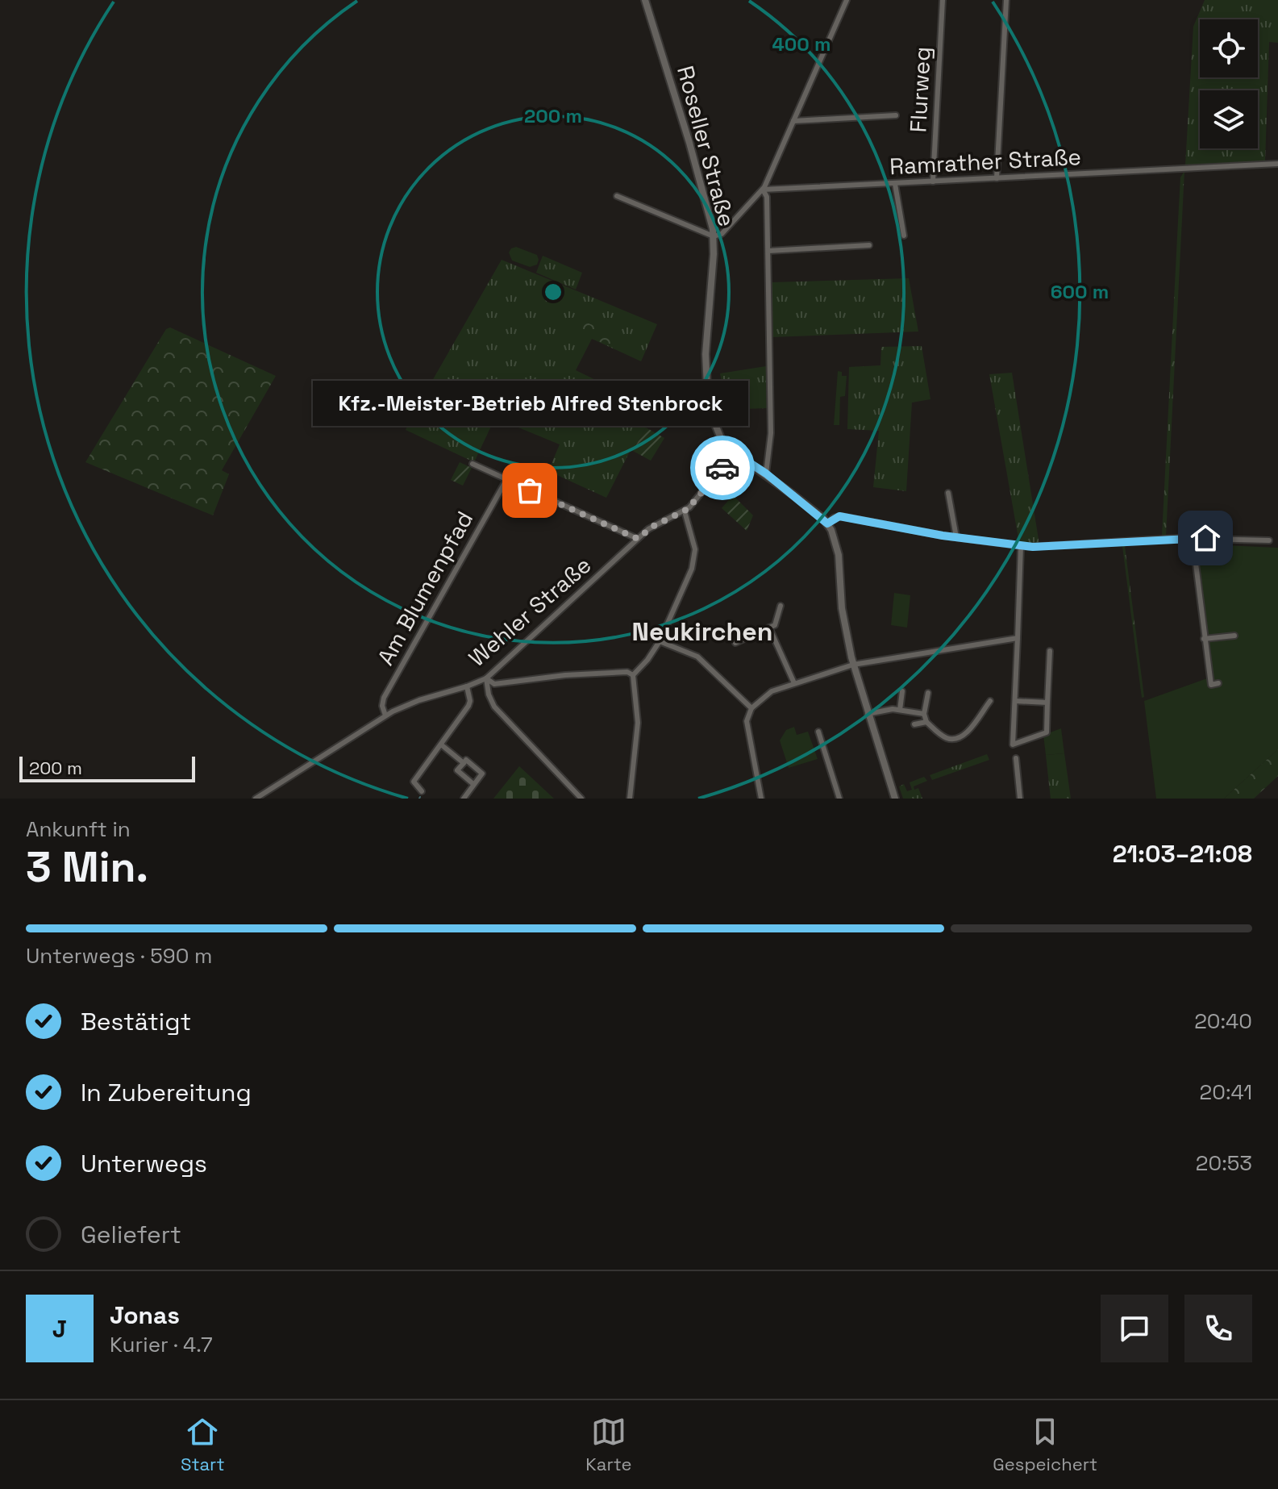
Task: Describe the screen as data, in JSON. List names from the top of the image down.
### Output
{
  "streets": {
    "street": [
      "Flurweg",
      "Roseller Straße",
      "Ramrather Straße",
      "Am Blumenpfad",
      "Wehler Straße"
    ]
  },
  "crossings": [
    ["Flurweg", "Ramrather Straße"],
    ["Am Blumenpfad", "Wehler Straße"]
  ],
  "districts": ["Neukirchen"],
  "places": ["Kfz.-Meister-Betrieb Alfred Stenbrock"],
  "scale_bar": "200 m",
  "page": {
    "bubble": "Kfz.-Meister-Betrieb Alfred Stenbrock",
    "scale": "200 m",
    "heading": ["3 Min.", "Ankunft in", "21:03–21:08"],
    "panel": ["Jonas", "Kurier · 4.7"],
    "bar": "Unterwegs · 590 m",
    "list": [
      ["Bestätigt", "20:40"],
      ["In Zubereitung", "20:41"],
      ["Unterwegs", "20:53"],
      "Geliefert"
    ],
    "round": "J",
    "tabs": ["Start", "Karte", "Gespeichert"]
  },
  "rings": ["400 m", "200 m", "600 m"]
}
